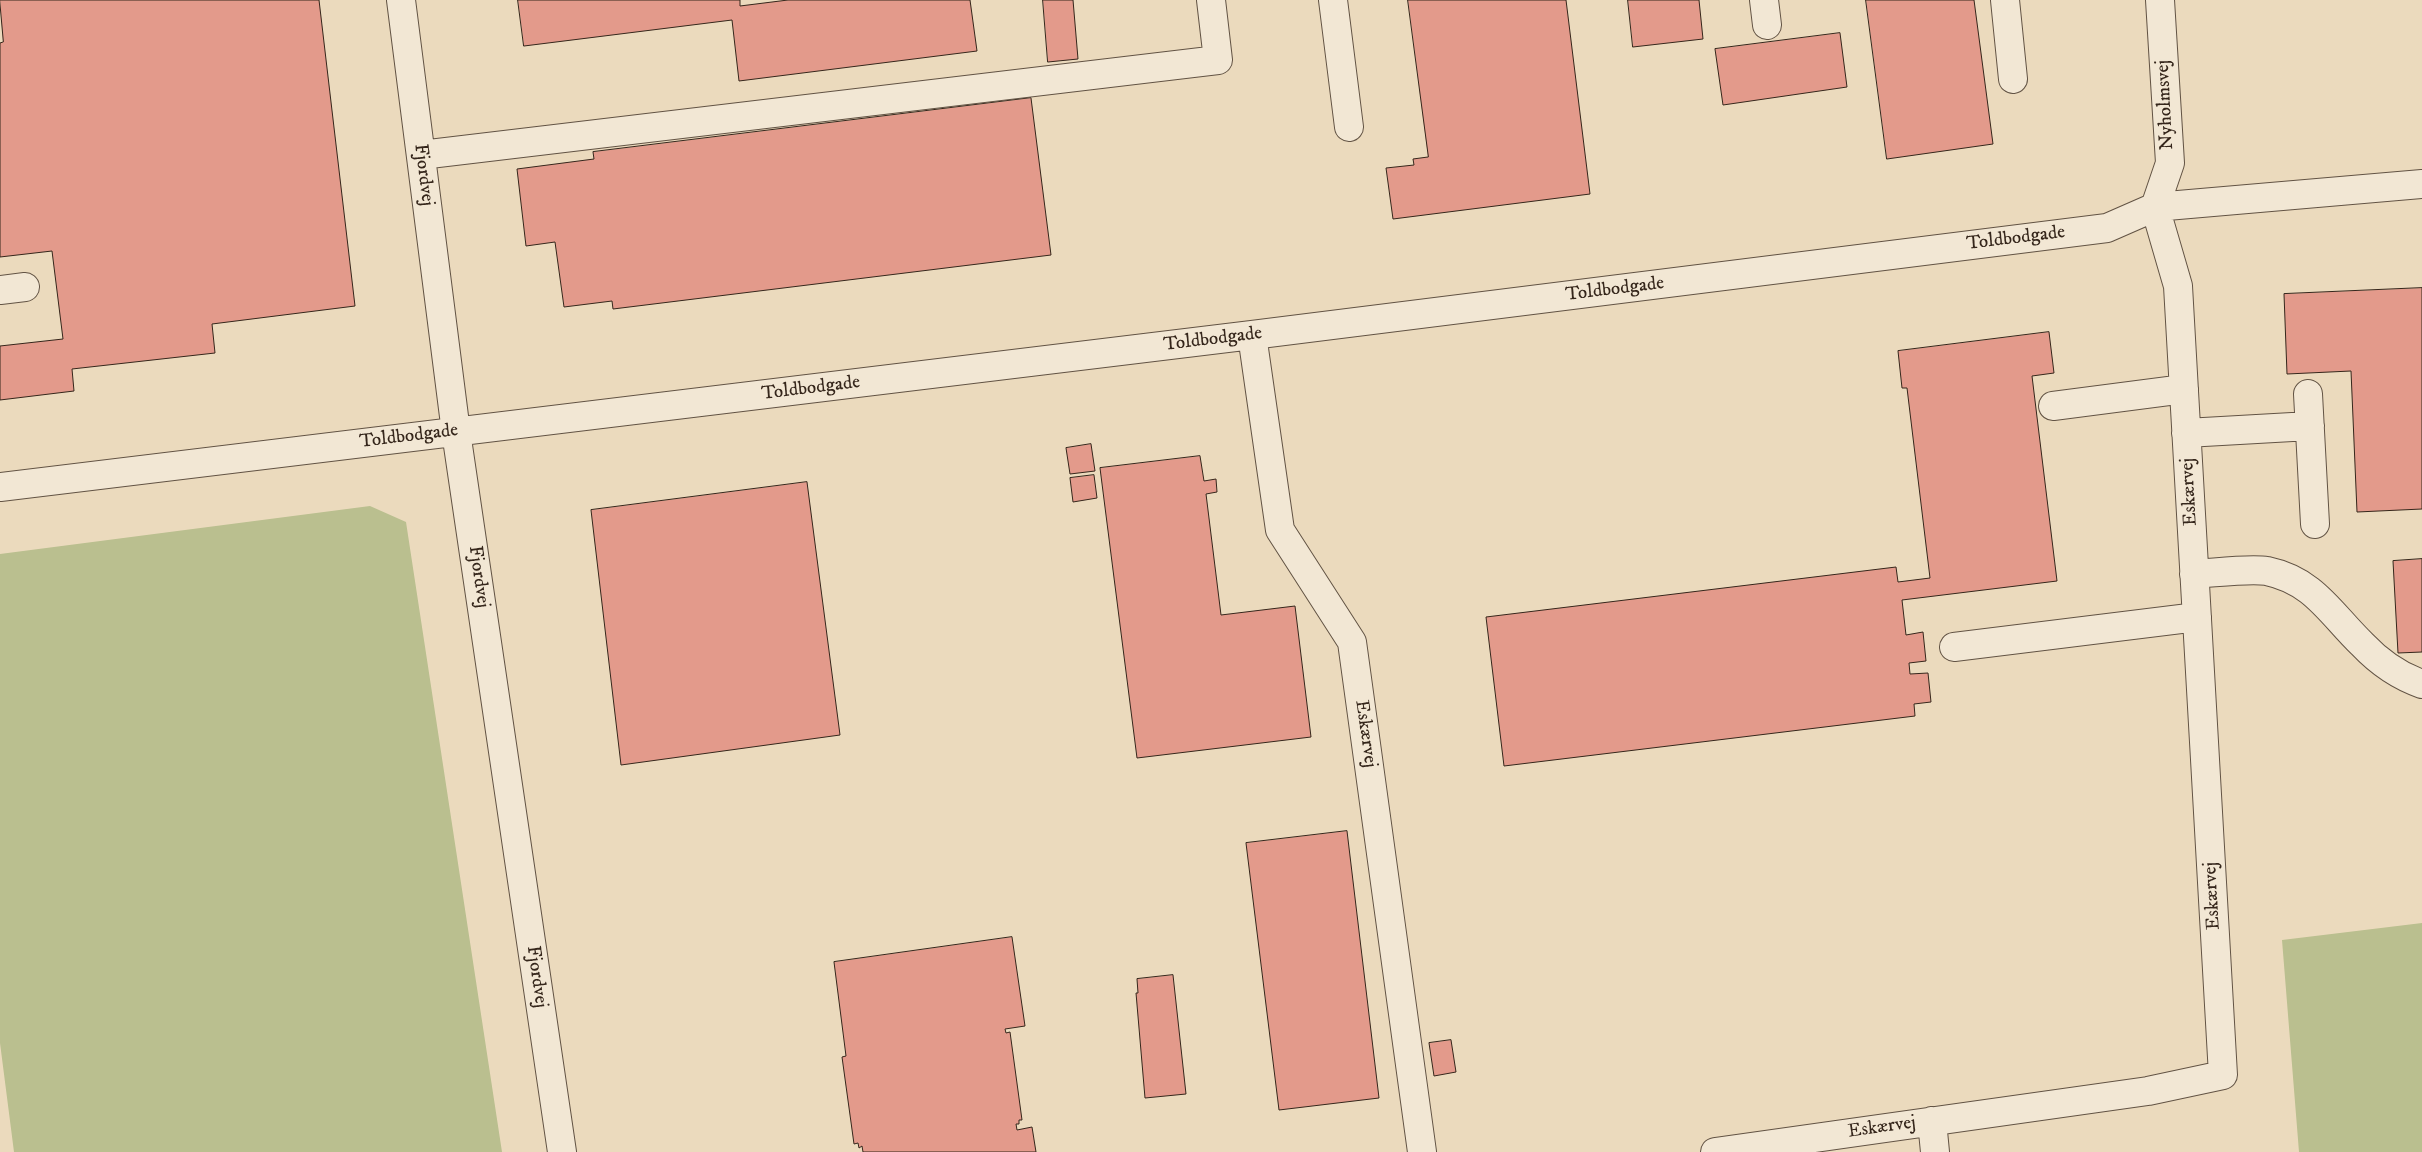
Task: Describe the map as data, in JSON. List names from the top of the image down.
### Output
{
  "streets": {
    "street": [
      "Nyholmsvej",
      "Fjordvej",
      "Toldbodgade",
      "Eskærvej"
    ]
  },
  "crossings": [
    ["Nyholmsvej", "Toldbodgade"],
    ["Nyholmsvej", "Eskærvej"],
    ["Fjordvej", "Toldbodgade"],
    ["Toldbodgade", "Eskærvej"]
  ]
}
